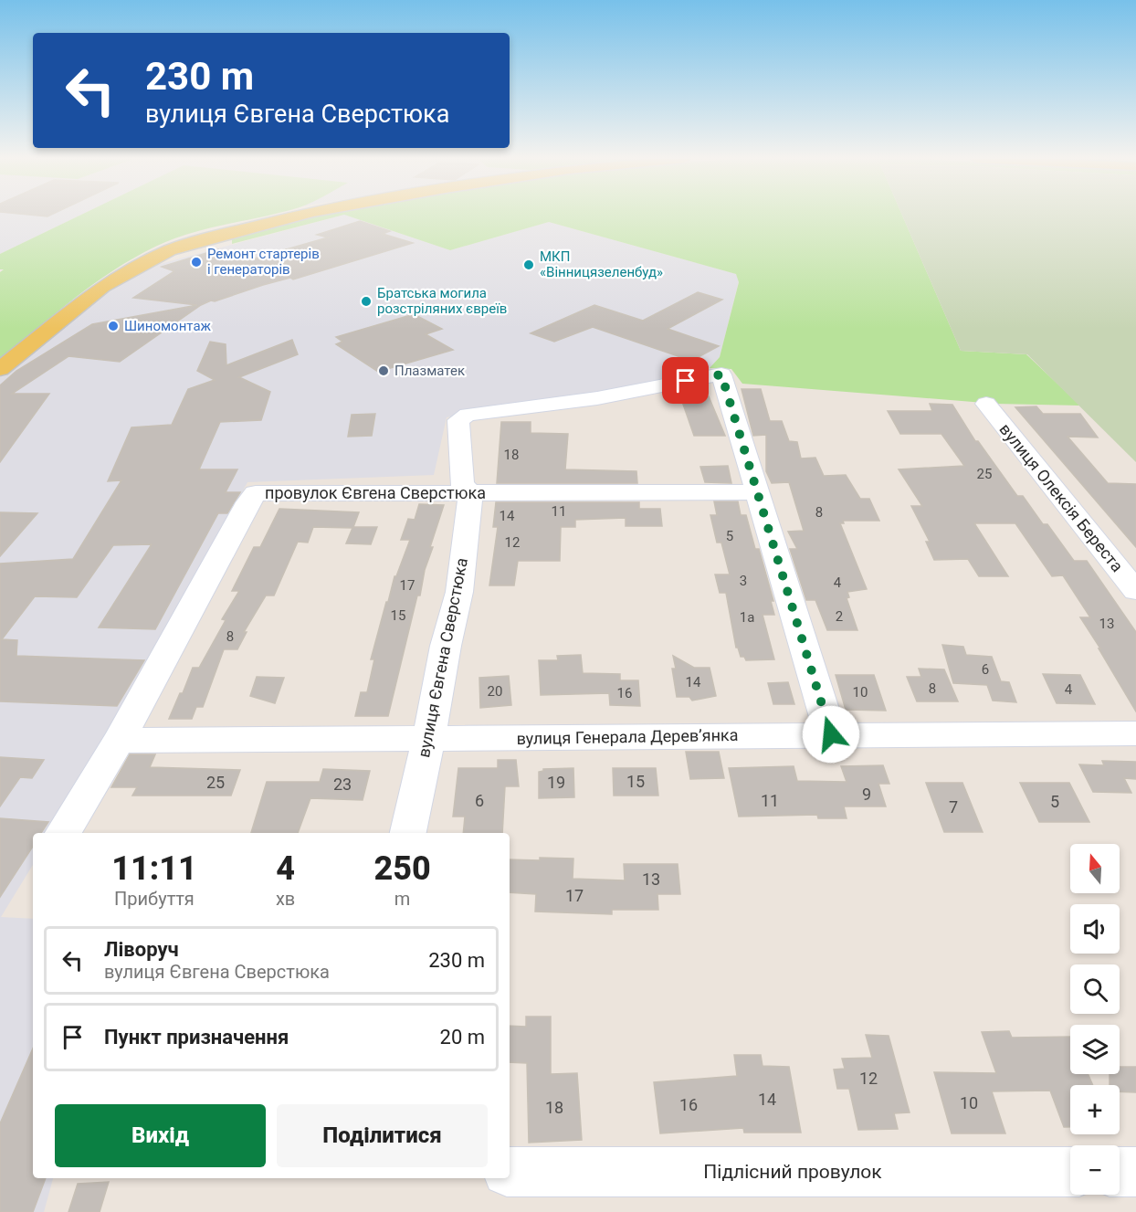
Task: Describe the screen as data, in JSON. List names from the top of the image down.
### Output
{
  "streets": {
    "street": [
      "провулок Євгена Сверстюка",
      "вулиця Олексія Береста",
      "вулиця Євгена Сверстюка",
      "вулиця Генерала Деревʼянка",
      "Підлісний провулок"
    ]
  },
  "crossings": [
    ["провулок Євгена Сверстюка", "вулиця Євгена Сверстюка"],
    ["провулок Євгена Сверстюка", "вулиця Генерала Деревʼянка"],
    ["вулиця Євгена Сверстюка", "вулиця Генерала Деревʼянка"]
  ],
  "places": [
    "Ремонт стартерів і генераторів",
    "МКП «Вінницязеленбуд»",
    "Братська могила розстріляних євреїв",
    "Шиномонтаж",
    "Плазматек"
  ],
  "house_numbers": [
    "18",
    "25",
    "11",
    "8",
    "14",
    "5",
    "12",
    "3",
    "4",
    "17",
    "15",
    "2",
    "1а",
    "13",
    "8",
    "6",
    "14",
    "8",
    "4",
    "20",
    "10",
    "16",
    "15",
    "25",
    "19",
    "23",
    "9",
    "6",
    "11",
    "5",
    "7",
    "13",
    "17",
    "12",
    "14",
    "10",
    "16",
    "18"
  ],
  "north": "top",
  "page": {
    "turn": ["230 m", "вулиця Євгена Сверстюка"],
    "eta": [
      "11:11",
      "Прибуття",
      "4",
      "хв",
      "250",
      "m"
    ],
    "map_buttons": ["+", "−"],
    "list": [
      {
        "name": "Ліворуч",
        "note": "вулиця Євгена Сверстюка",
        "value": "230 m"
      },
      {
        "name": "Пункт призначення",
        "value": "20 m"
      }
    ],
    "buttons": ["Вихід", "Поділитися"]
  }
}
